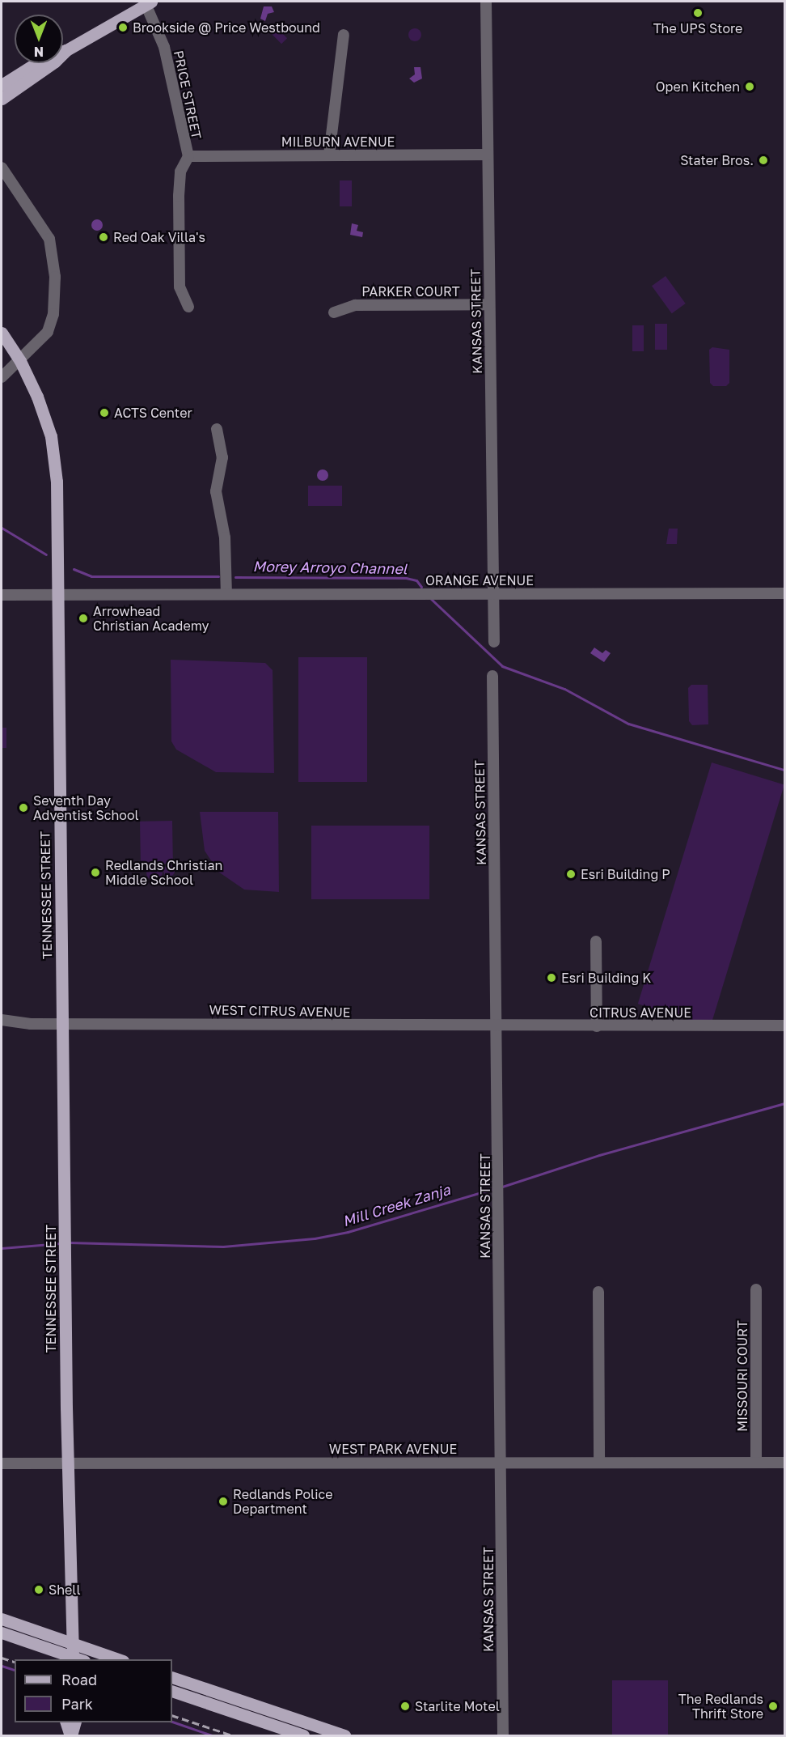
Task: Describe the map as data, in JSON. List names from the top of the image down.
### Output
{
  "streets": {
    "main road": ["TENNESSEE STREET"],
    "street": [
      "PRICE STREET",
      "MILBURN AVENUE",
      "PARKER COURT",
      "KANSAS STREET",
      "ORANGE AVENUE",
      "WEST CITRUS AVENUE",
      "CITRUS AVENUE",
      "MISSOURI COURT",
      "WEST PARK AVENUE"
    ]
  },
  "crossings": [
    ["PRICE STREET", "MILBURN AVENUE"],
    ["MILBURN AVENUE", "KANSAS STREET"],
    ["PARKER COURT", "KANSAS STREET"],
    ["KANSAS STREET", "ORANGE AVENUE"],
    ["KANSAS STREET", "WEST CITRUS AVENUE"],
    ["KANSAS STREET", "CITRUS AVENUE"],
    ["KANSAS STREET", "WEST PARK AVENUE"],
    ["ORANGE AVENUE", "TENNESSEE STREET"],
    ["TENNESSEE STREET", "WEST CITRUS AVENUE"],
    ["TENNESSEE STREET", "WEST PARK AVENUE"],
    ["WEST CITRUS AVENUE", "CITRUS AVENUE"],
    ["MISSOURI COURT", "WEST PARK AVENUE"]
  ],
  "water": ["Morey Arroyo Channel", "Mill Creek Zanja"],
  "places": [
    "The UPS Store",
    "Brookside @ Price Westbound",
    "Open Kitchen",
    "Stater Bros.",
    "Red Oak Villa's",
    "ACTS Center",
    "Arrowhead Christian Academy",
    "Seventh Day Adventist School",
    "Redlands Christian Middle School",
    "Esri Building P",
    "Esri Building K",
    "Redlands Police Department",
    "Shell",
    "Starlite Motel",
    "The Redlands Thrift Store"
  ],
  "legend": ["Road", "Park"],
  "north": "bottom"
}
